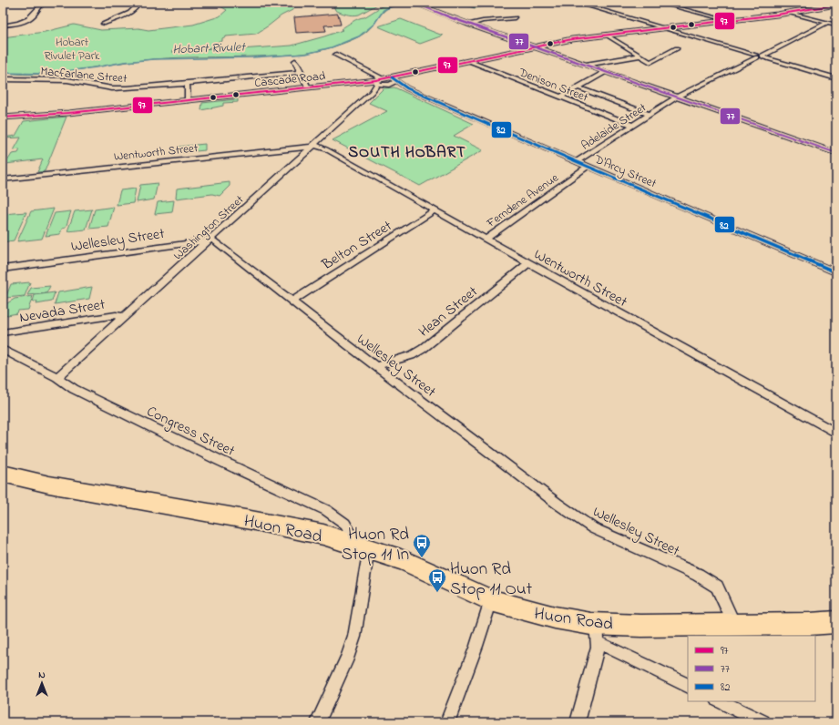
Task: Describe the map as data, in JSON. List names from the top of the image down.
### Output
{
  "streets": {
    "main road": ["Huon Road"],
    "street": [
      "Macfarlane Street",
      "Cascade Road",
      "Denison Street",
      "Adelaide Street",
      "Wentworth Street",
      "D'Arcy Street",
      "Ferndene Avenue",
      "Washington Street",
      "Wellesley Street",
      "Belton Street",
      "Nevada Street",
      "Hean Street",
      "Congress Street"
    ]
  },
  "crossings": [
    ["Cascade Road", "Denison Street"],
    ["Cascade Road", "D'Arcy Street"],
    ["Cascade Road", "Washington Street"],
    ["Denison Street", "Adelaide Street"],
    ["Adelaide Street", "D'Arcy Street"],
    ["Wentworth Street", "Ferndene Avenue"],
    ["Wentworth Street", "Washington Street"],
    ["Wentworth Street", "Belton Street"],
    ["Wentworth Street", "Hean Street"],
    ["D'Arcy Street", "Ferndene Avenue"],
    ["D'Arcy Street", "Washington Street"],
    ["Washington Street", "Wellesley Street"],
    ["Washington Street", "Nevada Street"],
    ["Washington Street", "Congress Street"],
    ["Wellesley Street", "Belton Street"],
    ["Wellesley Street", "Hean Street"],
    ["Wellesley Street", "Huon Road"],
    ["Congress Street", "Huon Road"]
  ],
  "one_way": ["Macfarlane Street"],
  "districts": ["SOUTH HOBART"],
  "water": ["Hobart Rivulet"],
  "parks": ["Hobart Rivulet Park"],
  "places": {
    "bus stop": ["Huon Rd Stop 11 In", "Huon Rd Stop 11 Out"]
  },
  "lines": ["transit line 77", "transit line 97", "transit line 82"],
  "legend": ["97", "77", "82"],
  "north": "top"
}
